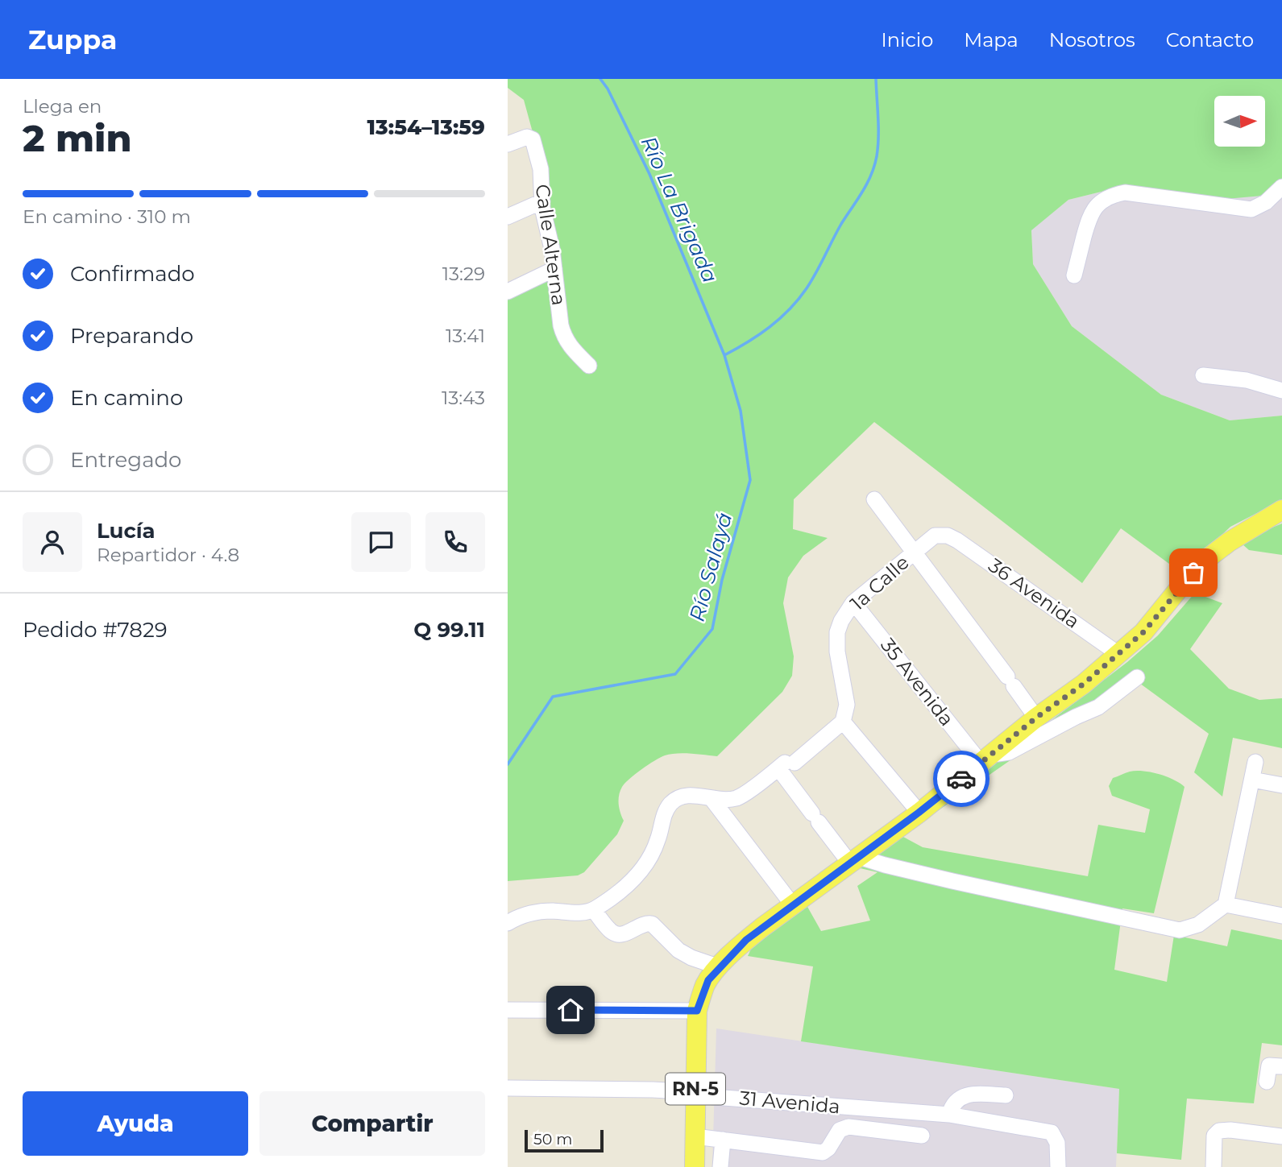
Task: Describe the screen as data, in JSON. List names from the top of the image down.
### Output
{
  "streets": {
    "main road": ["RN-5"],
    "street": [
      "Calle Alterna",
      "1a Calle",
      "36 Avenida",
      "35 Avenida",
      "31 Avenida"
    ]
  },
  "crossings": [
    ["1a Calle", "36 Avenida"],
    ["1a Calle", "35 Avenida"],
    ["36 Avenida", "RN-5"],
    ["35 Avenida", "RN-5"],
    ["RN-5", "31 Avenida"]
  ],
  "water": ["Río La Brigada", "Río Salayá"],
  "scale_bar": "50 m",
  "north": "right",
  "page": {
    "header": "Zuppa",
    "nav": [
      "Inicio",
      "Mapa",
      "Nosotros",
      "Contacto"
    ],
    "heading": ["2 min", "Llega en", "13:54–13:59"],
    "panel": [
      "Lucía",
      "Repartidor · 4.8",
      "Pedido #7829",
      "Q 99.11"
    ],
    "bar": "En camino · 310 m",
    "list": [
      ["Confirmado", "13:29"],
      ["Preparando", "13:41"],
      ["En camino", "13:43"],
      "Entregado"
    ],
    "buttons": ["Ayuda", "Compartir"],
    "scale": "50 m"
  }
}
